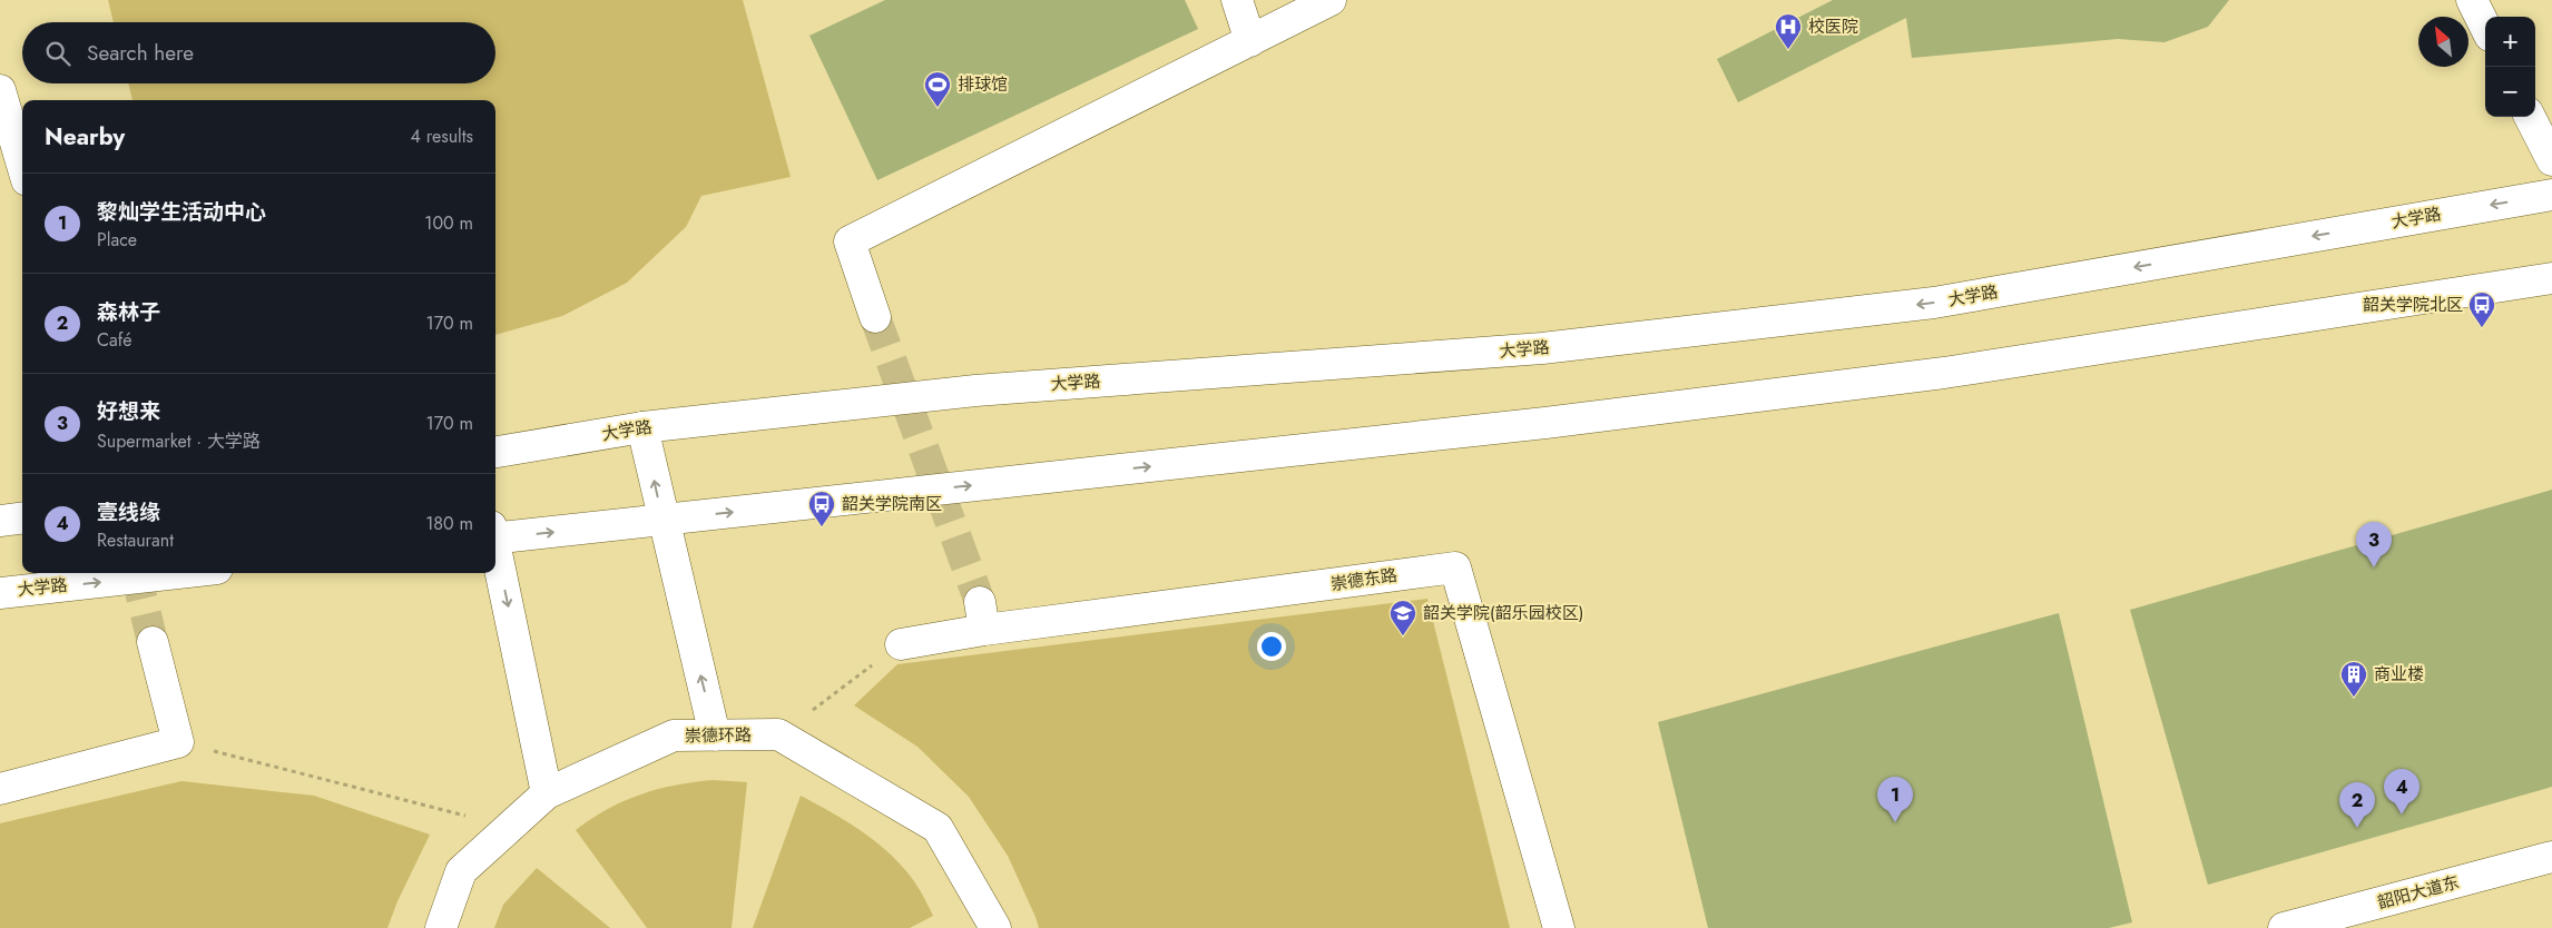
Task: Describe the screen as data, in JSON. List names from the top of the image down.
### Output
{
  "streets": {
    "main road": [
      "大学路",
      "崇德东路",
      "崇德环路",
      "韶阳大道东"
    ]
  },
  "places": {
    "hospital": ["校医院"],
    "sports": ["排球馆"],
    "bus stop": ["韶关学院北区", "韶关学院南区"],
    "school or university": ["韶关学院(韶乐园校区)"],
    "building": ["商业楼"]
  },
  "north": "top left",
  "page": {
    "map_buttons": ["+", "−"],
    "search": "Search here",
    "heading": ["Nearby", "4 results"],
    "list": [
      {
        "mark": "1",
        "name": "黎灿学生活动中心",
        "note": "Place",
        "value": "100 m"
      },
      {
        "mark": "2",
        "name": "森林子",
        "note": "Café",
        "value": "170 m"
      },
      {
        "mark": "3",
        "name": "好想来",
        "note": "Supermarket · 大学路",
        "value": "170 m"
      },
      {
        "mark": "4",
        "name": "壹线缘",
        "note": "Restaurant",
        "value": "180 m"
      }
    ],
    "pins": [
      "3",
      "4",
      "1",
      "2"
    ]
  }
}
